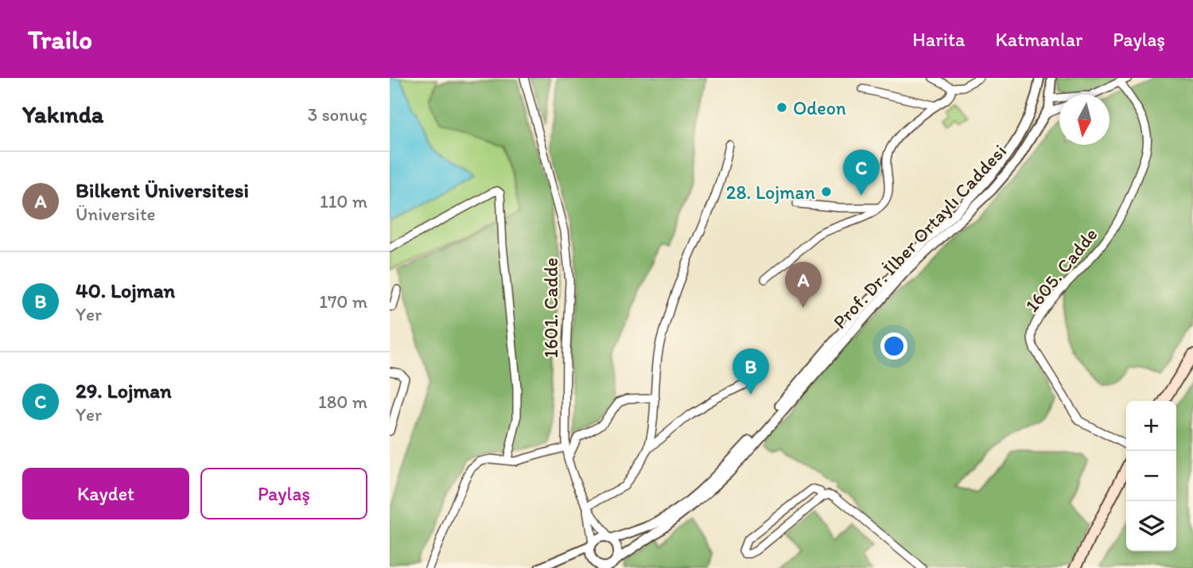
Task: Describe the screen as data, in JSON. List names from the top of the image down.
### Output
{
  "streets": {
    "street": ["Prof. Dr. İlber Ortaylı Caddesi", "1605. Cadde", "1601. Cadde"]
  },
  "crossings": [
    ["Prof. Dr. İlber Ortaylı Caddesi", "1601. Cadde"]
  ],
  "places": ["Odeon", "28. Lojman"],
  "north": "bottom",
  "page": {
    "header": "Trailo",
    "nav": ["Harita", "Katmanlar", "Paylaş"],
    "heading": ["Yakında", "3 sonuç"],
    "pins": ["C", "A", "B"],
    "list": [
      {
        "mark": "A",
        "name": "Bilkent Üniversitesi",
        "note": "Üniversite",
        "value": "110 m"
      },
      {
        "mark": "B",
        "name": "40. Lojman",
        "note": "Yer",
        "value": "170 m"
      },
      {
        "mark": "C",
        "name": "29. Lojman",
        "note": "Yer",
        "value": "180 m"
      }
    ],
    "map_buttons": ["+", "−"],
    "buttons": ["Kaydet", "Paylaş"]
  }
}
